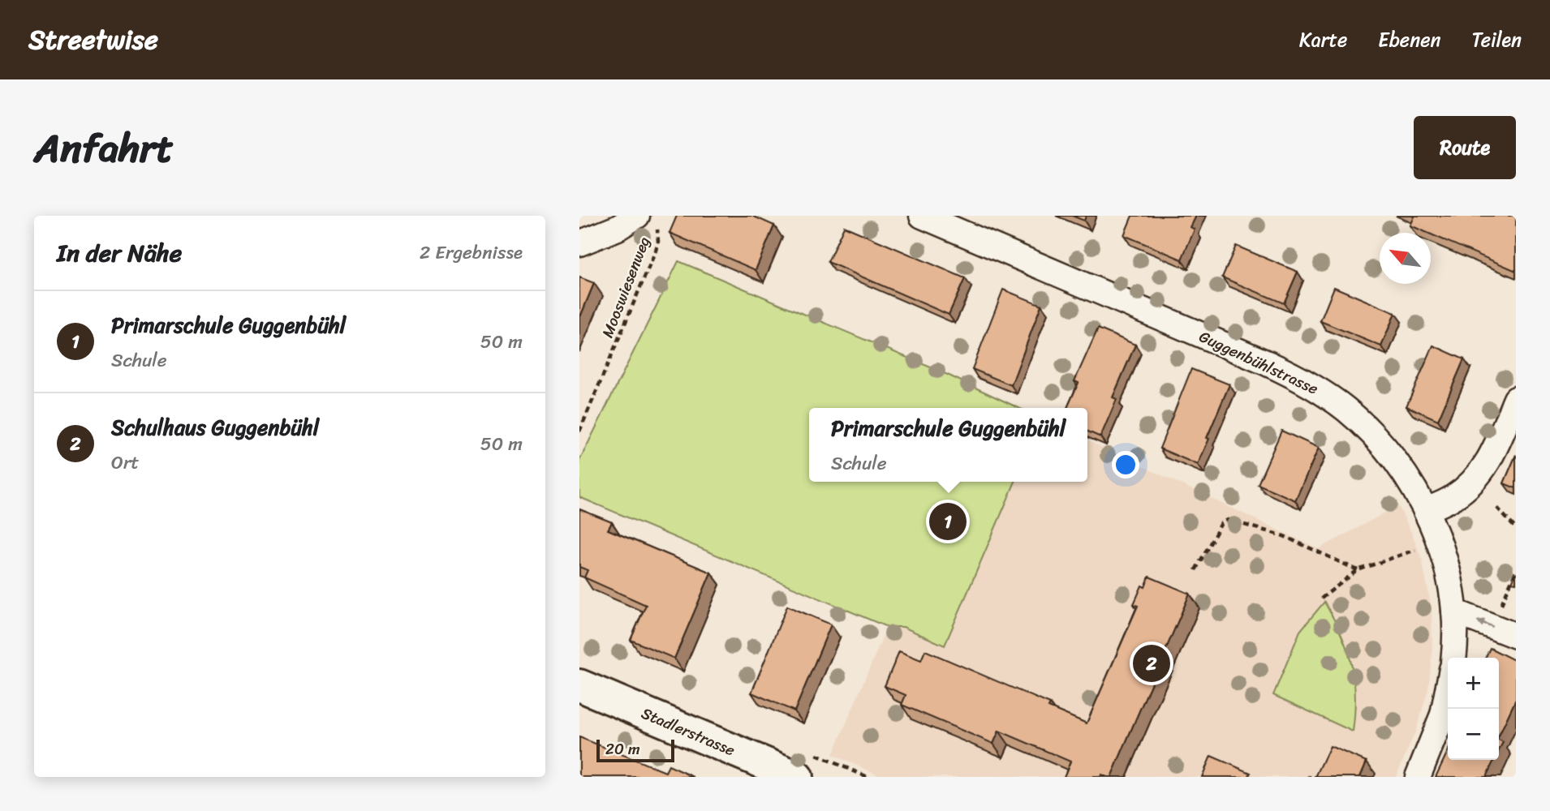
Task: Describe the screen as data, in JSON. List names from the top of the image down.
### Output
{
  "streets": {
    "main road": ["Stadlerstrasse"],
    "street": ["Guggenbühlstrasse"],
    "path": ["Mooswiesenweg"]
  },
  "scale_bar": "20 m",
  "north": "top left",
  "page": {
    "header": "Streetwise",
    "nav": ["Karte", "Ebenen", "Teilen"],
    "title": "Anfahrt",
    "buttons": "Route",
    "heading": ["In der Nähe", "2 Ergebnisse"],
    "list": [
      {
        "mark": "1",
        "name": "Primarschule Guggenbühl",
        "note": "Schule",
        "value": "50 m"
      },
      {
        "mark": "2",
        "name": "Schulhaus Guggenbühl",
        "note": "Ort",
        "value": "50 m"
      }
    ],
    "popup": ["Primarschule Guggenbühl", "Schule"],
    "pins": ["1", "2"],
    "map_buttons": ["+", "−"],
    "scale": "20 m"
  }
}
